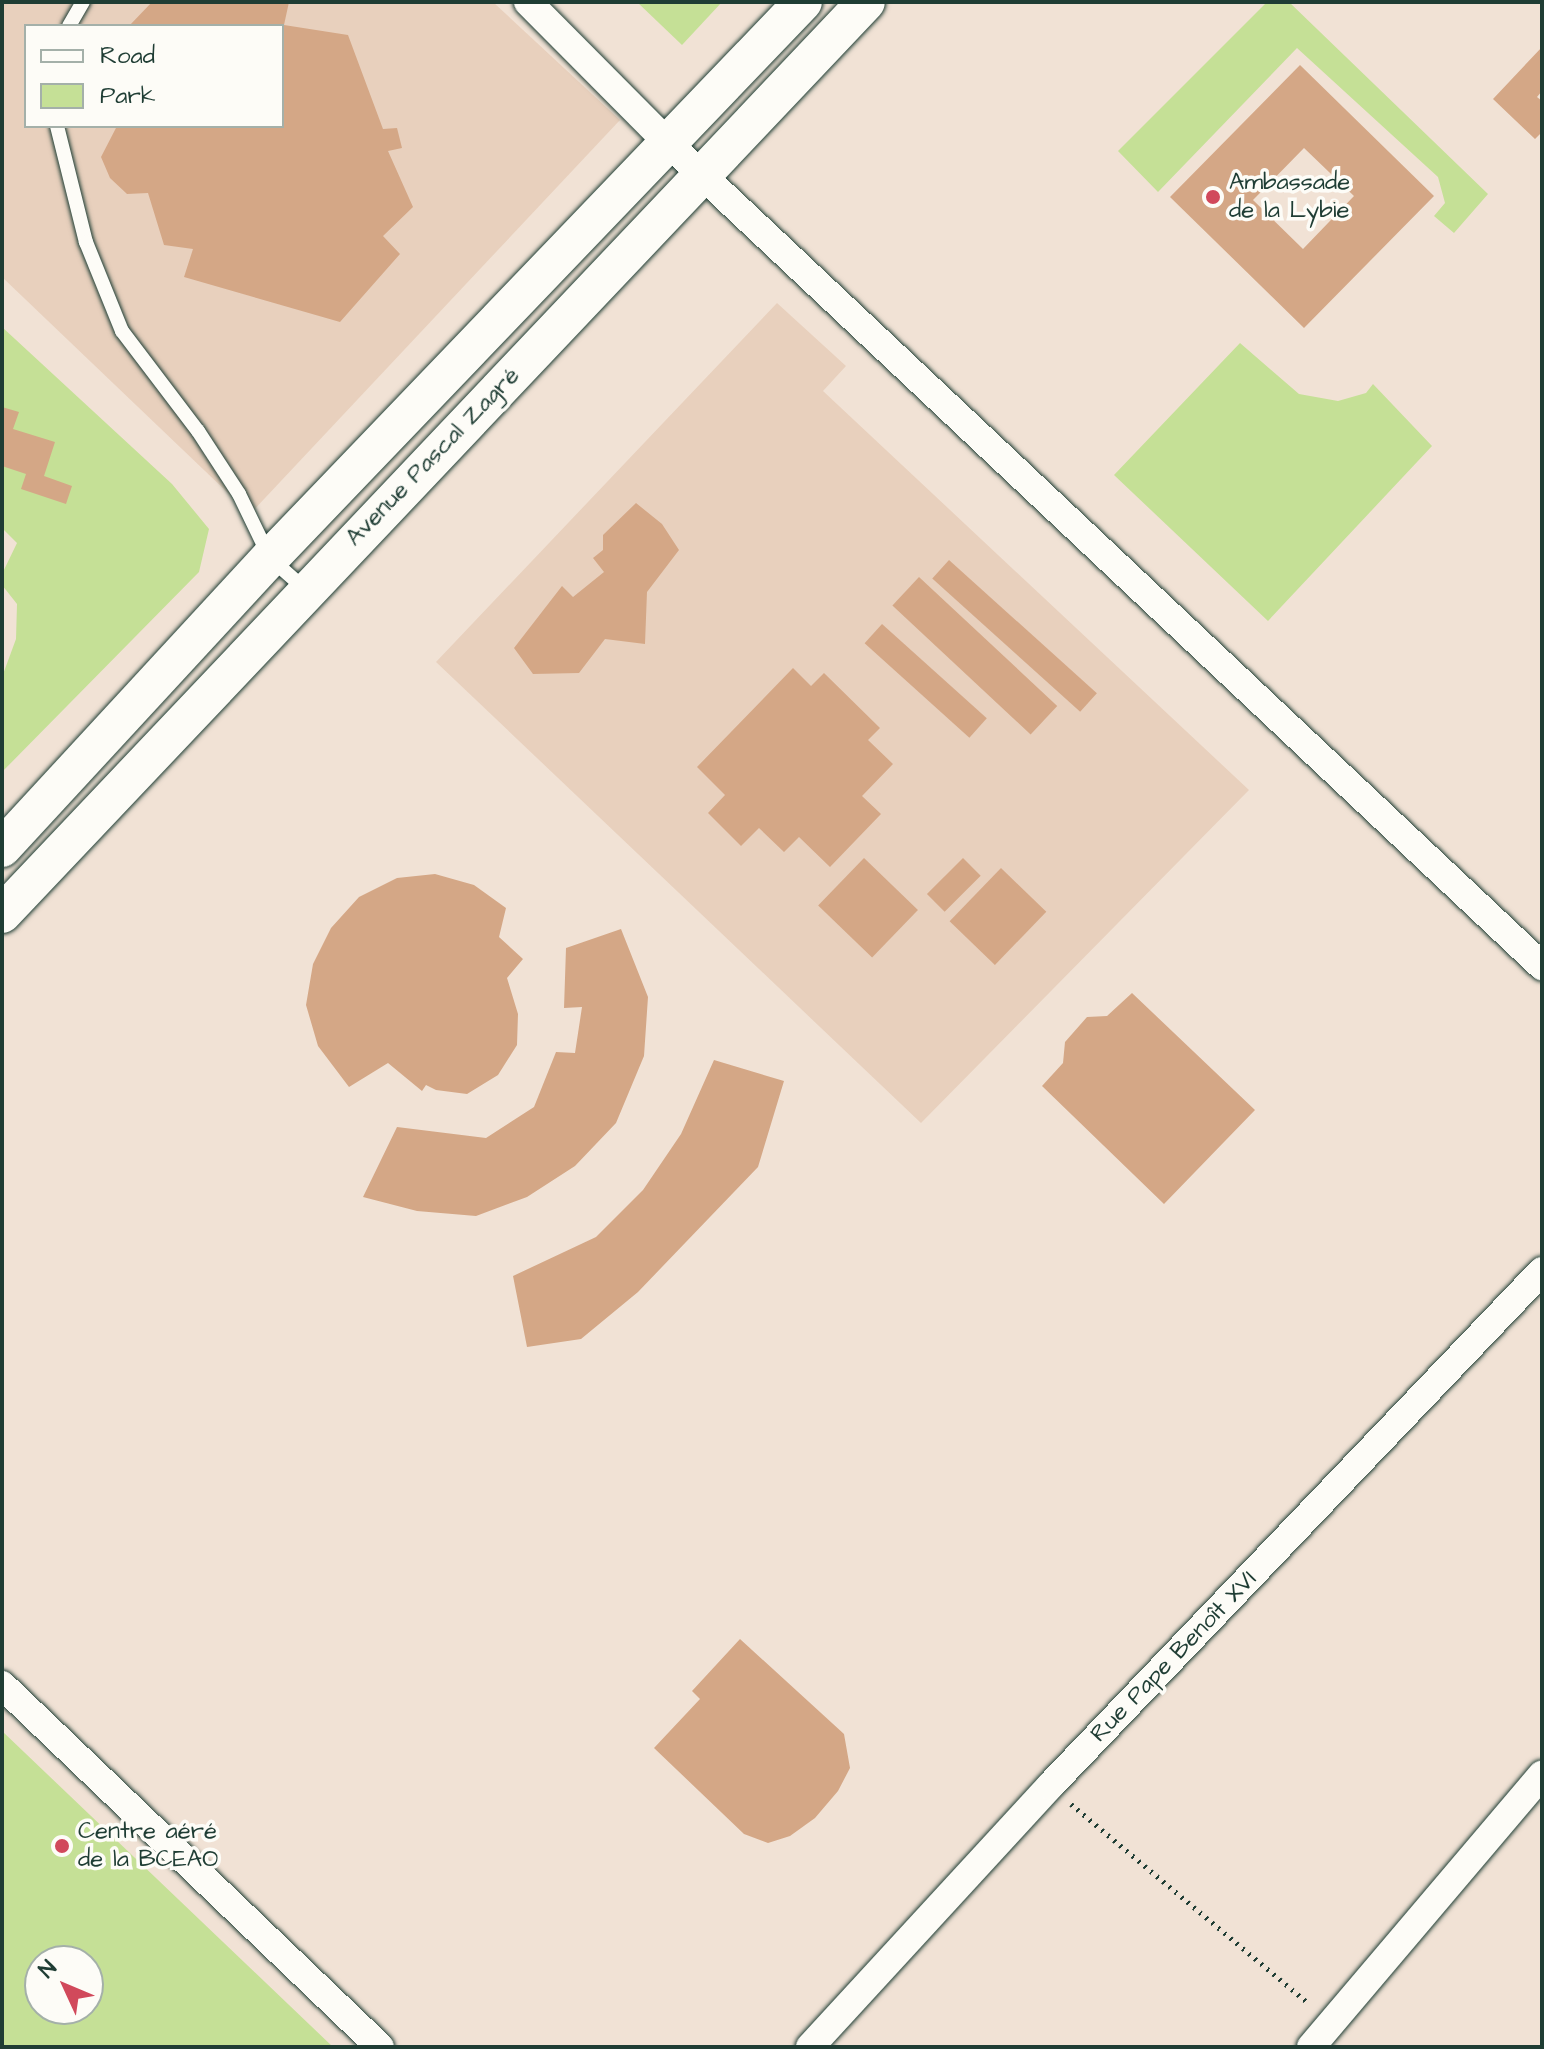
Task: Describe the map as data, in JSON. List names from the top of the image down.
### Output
{
  "streets": {
    "main road": ["Avenue Pascal Zagré"],
    "street": ["Rue Pape Benoît XVI"]
  },
  "places": ["Ambassade de la Lybie", "Centre aéré de la BCEAO"],
  "legend": ["Road", "Park"],
  "north": "top left"
}
